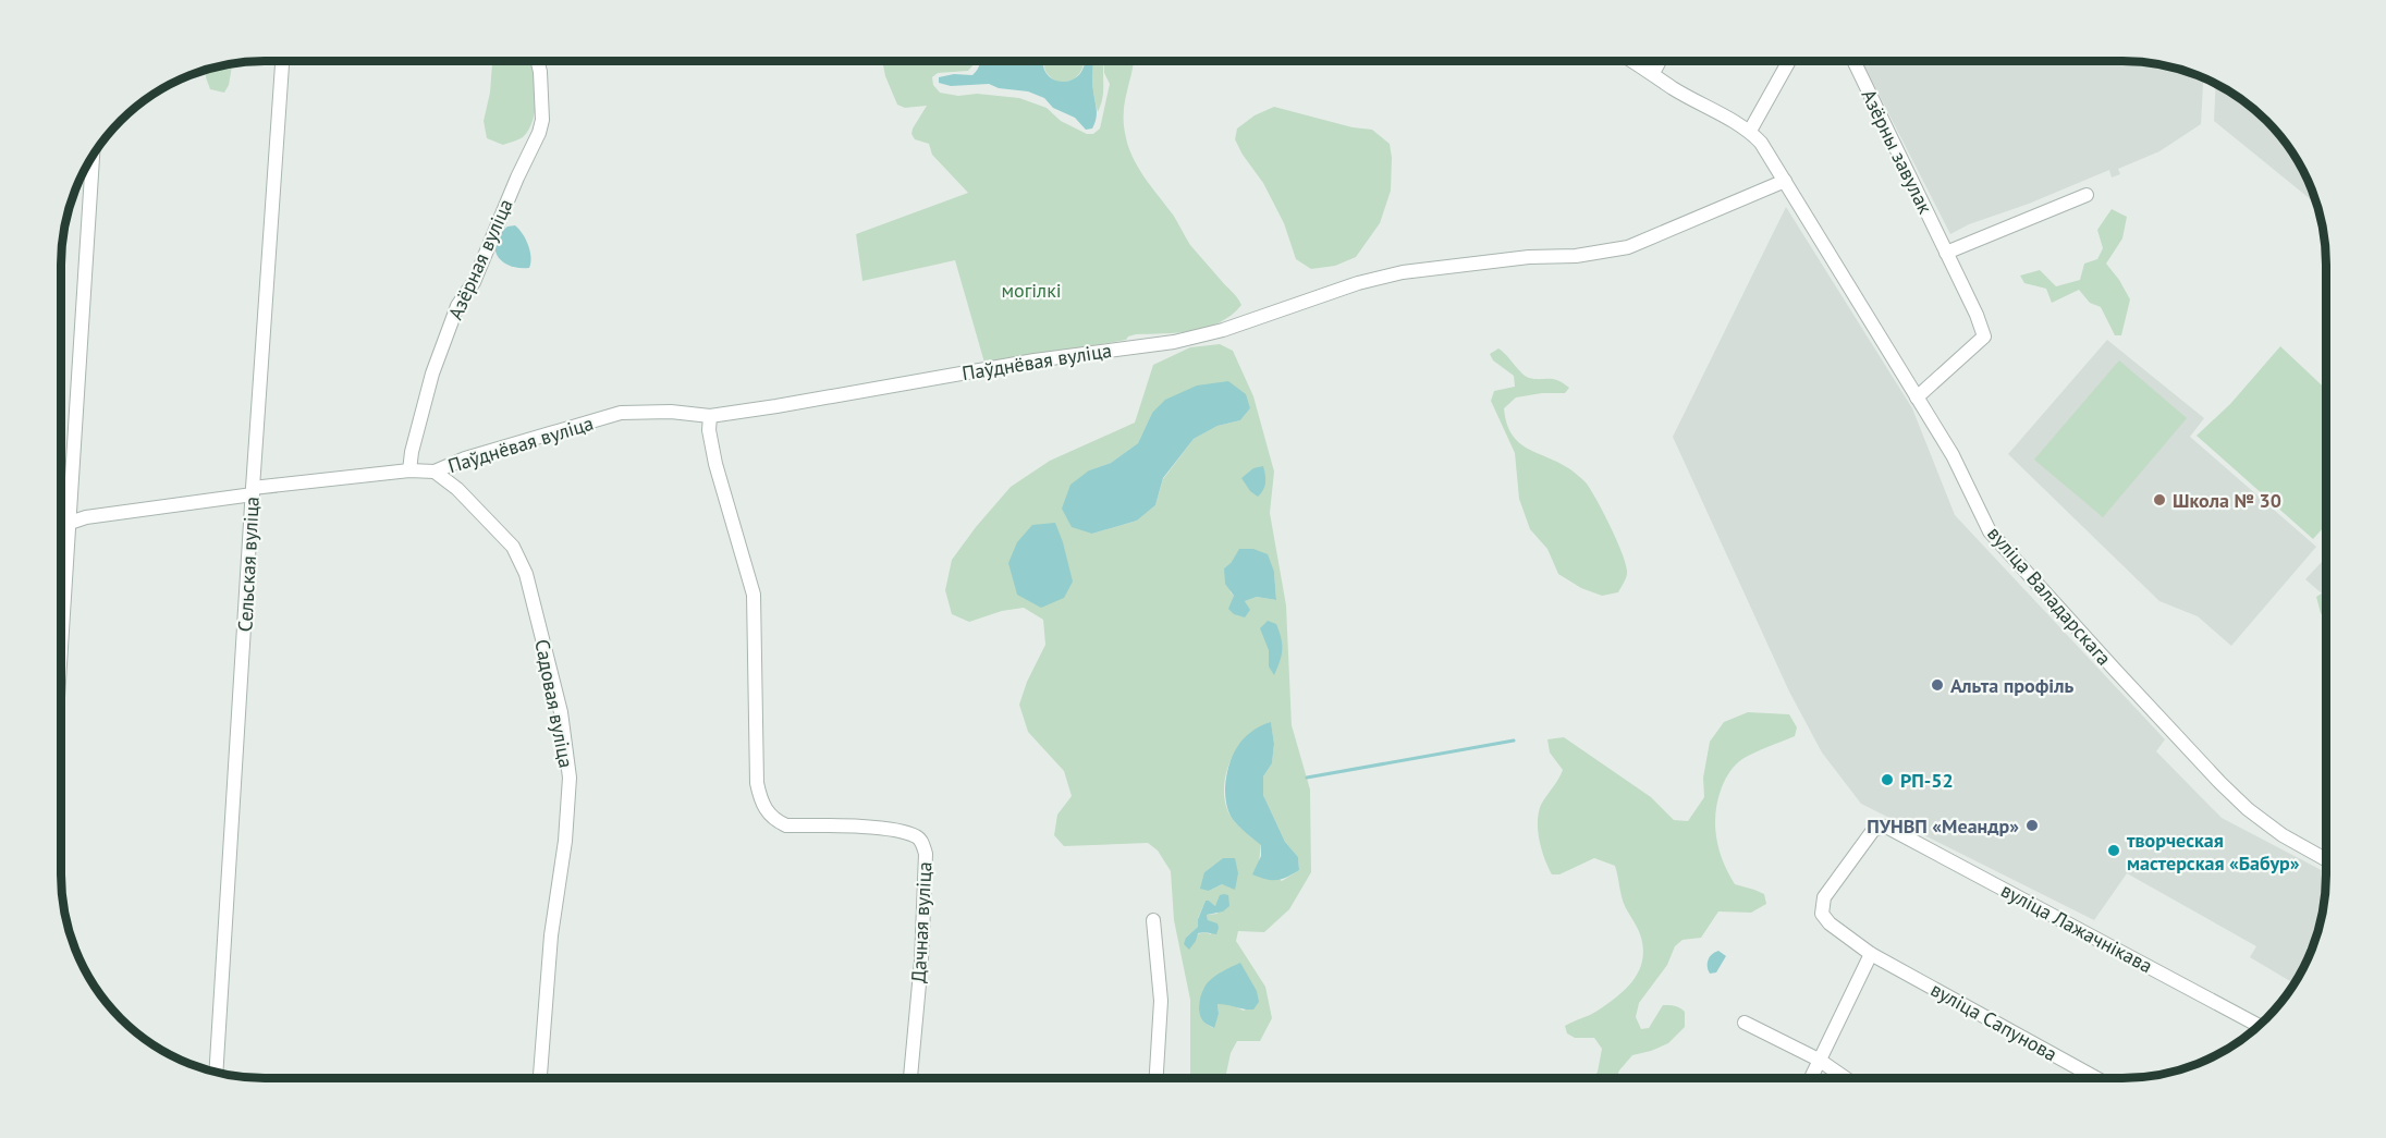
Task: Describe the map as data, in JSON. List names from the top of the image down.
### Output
{
  "streets": {
    "street": [
      "Азёрны завулак",
      "Азёрная вуліца",
      "Паўднёвая вуліца",
      "Сельская вуліца",
      "вуліца Валадарскага",
      "Садовая вуліца",
      "Дачная вуліца",
      "вуліца Лажачнікава",
      "вуліца Сапунова"
    ]
  },
  "crossings": [
    ["Азёрны завулак", "вуліца Валадарскага"],
    ["Азёрная вуліца", "Паўднёвая вуліца"],
    ["Паўднёвая вуліца", "Сельская вуліца"],
    ["Паўднёвая вуліца", "вуліца Валадарскага"],
    ["Паўднёвая вуліца", "Садовая вуліца"],
    ["Паўднёвая вуліца", "Дачная вуліца"],
    ["вуліца Лажачнікава", "вуліца Сапунова"]
  ],
  "parks": ["могілкі"],
  "places": [
    "Школа № 30",
    "Альта профіль",
    "РП-52",
    "ПУНВП «Меандр»",
    "творческая мастерская «Бабур»"
  ]
}
